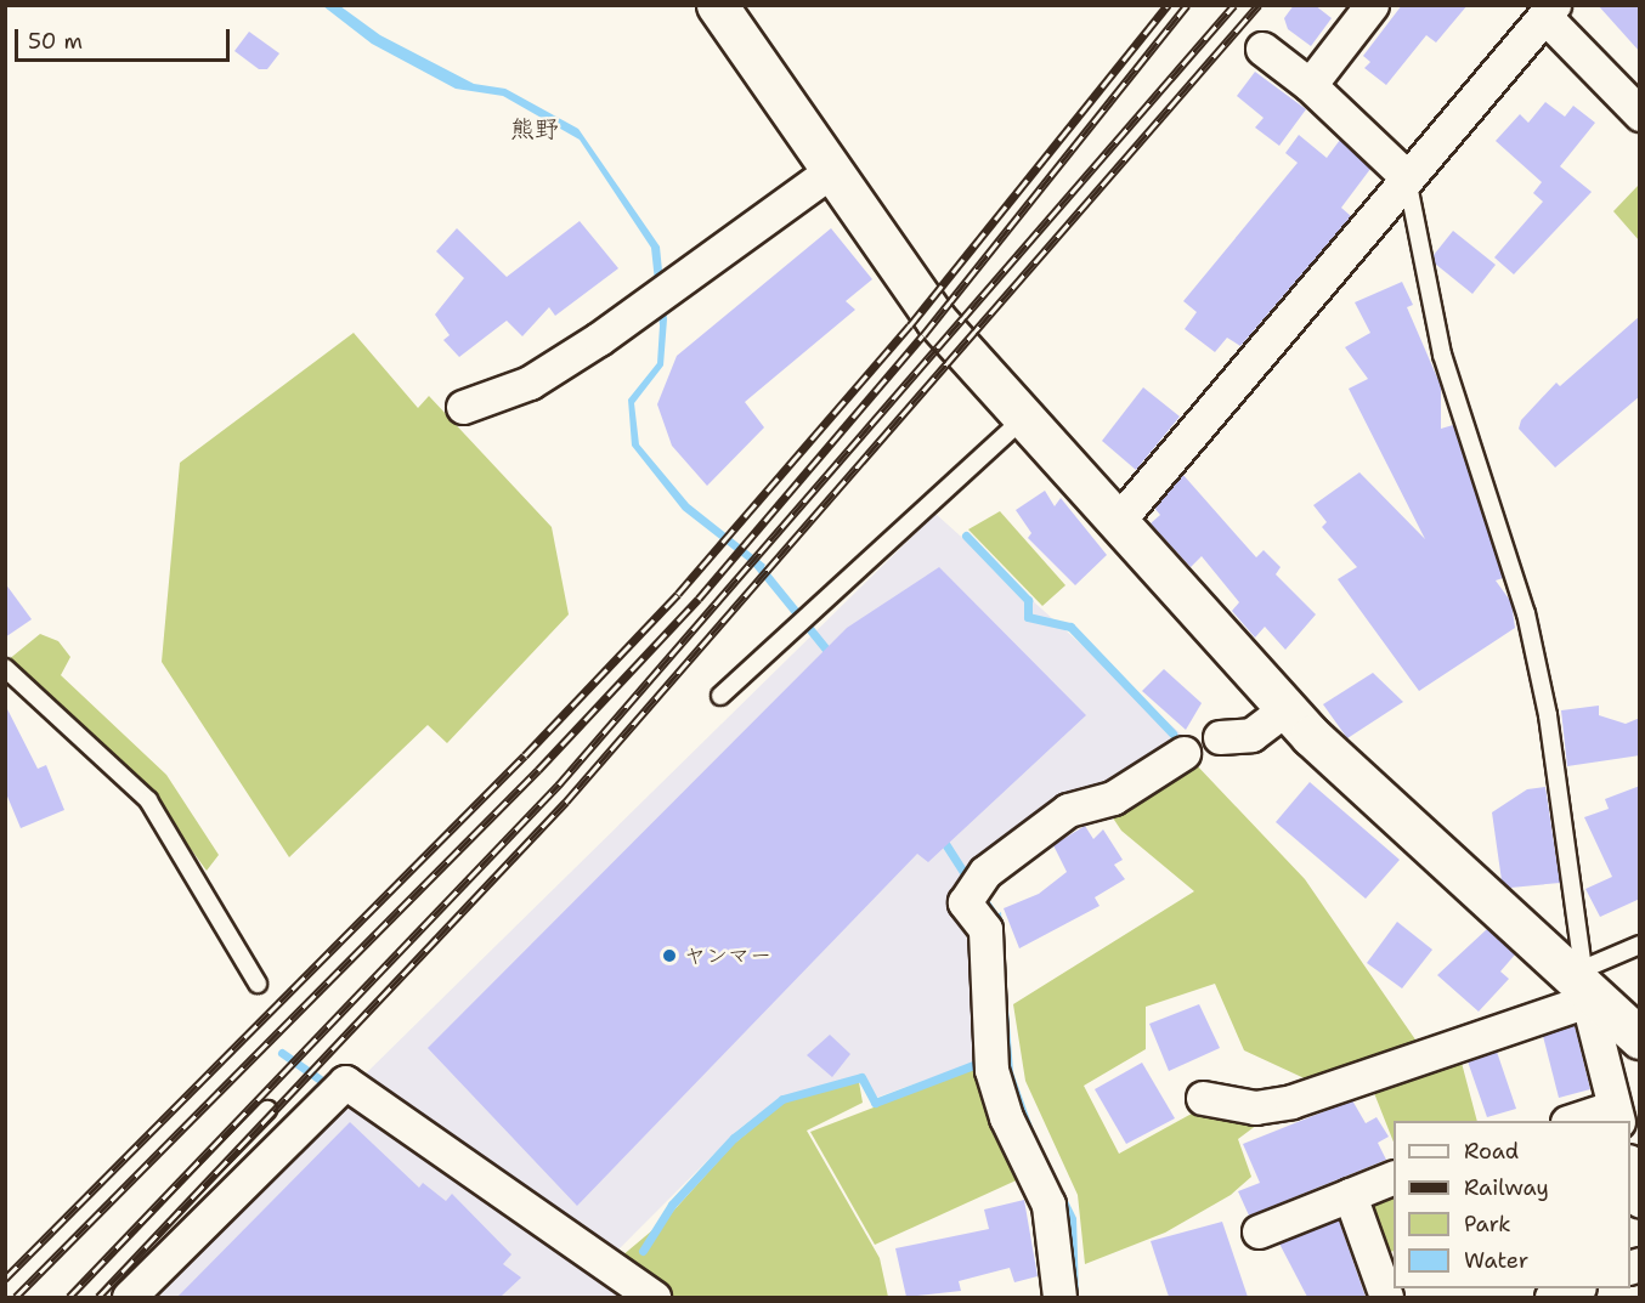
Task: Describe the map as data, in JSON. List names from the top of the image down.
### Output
{
  "districts": ["熊野"],
  "places": ["ヤンマー"],
  "legend": [
    "Road",
    "Railway",
    "Park",
    "Water"
  ],
  "scale_bar": "50 m"
}
